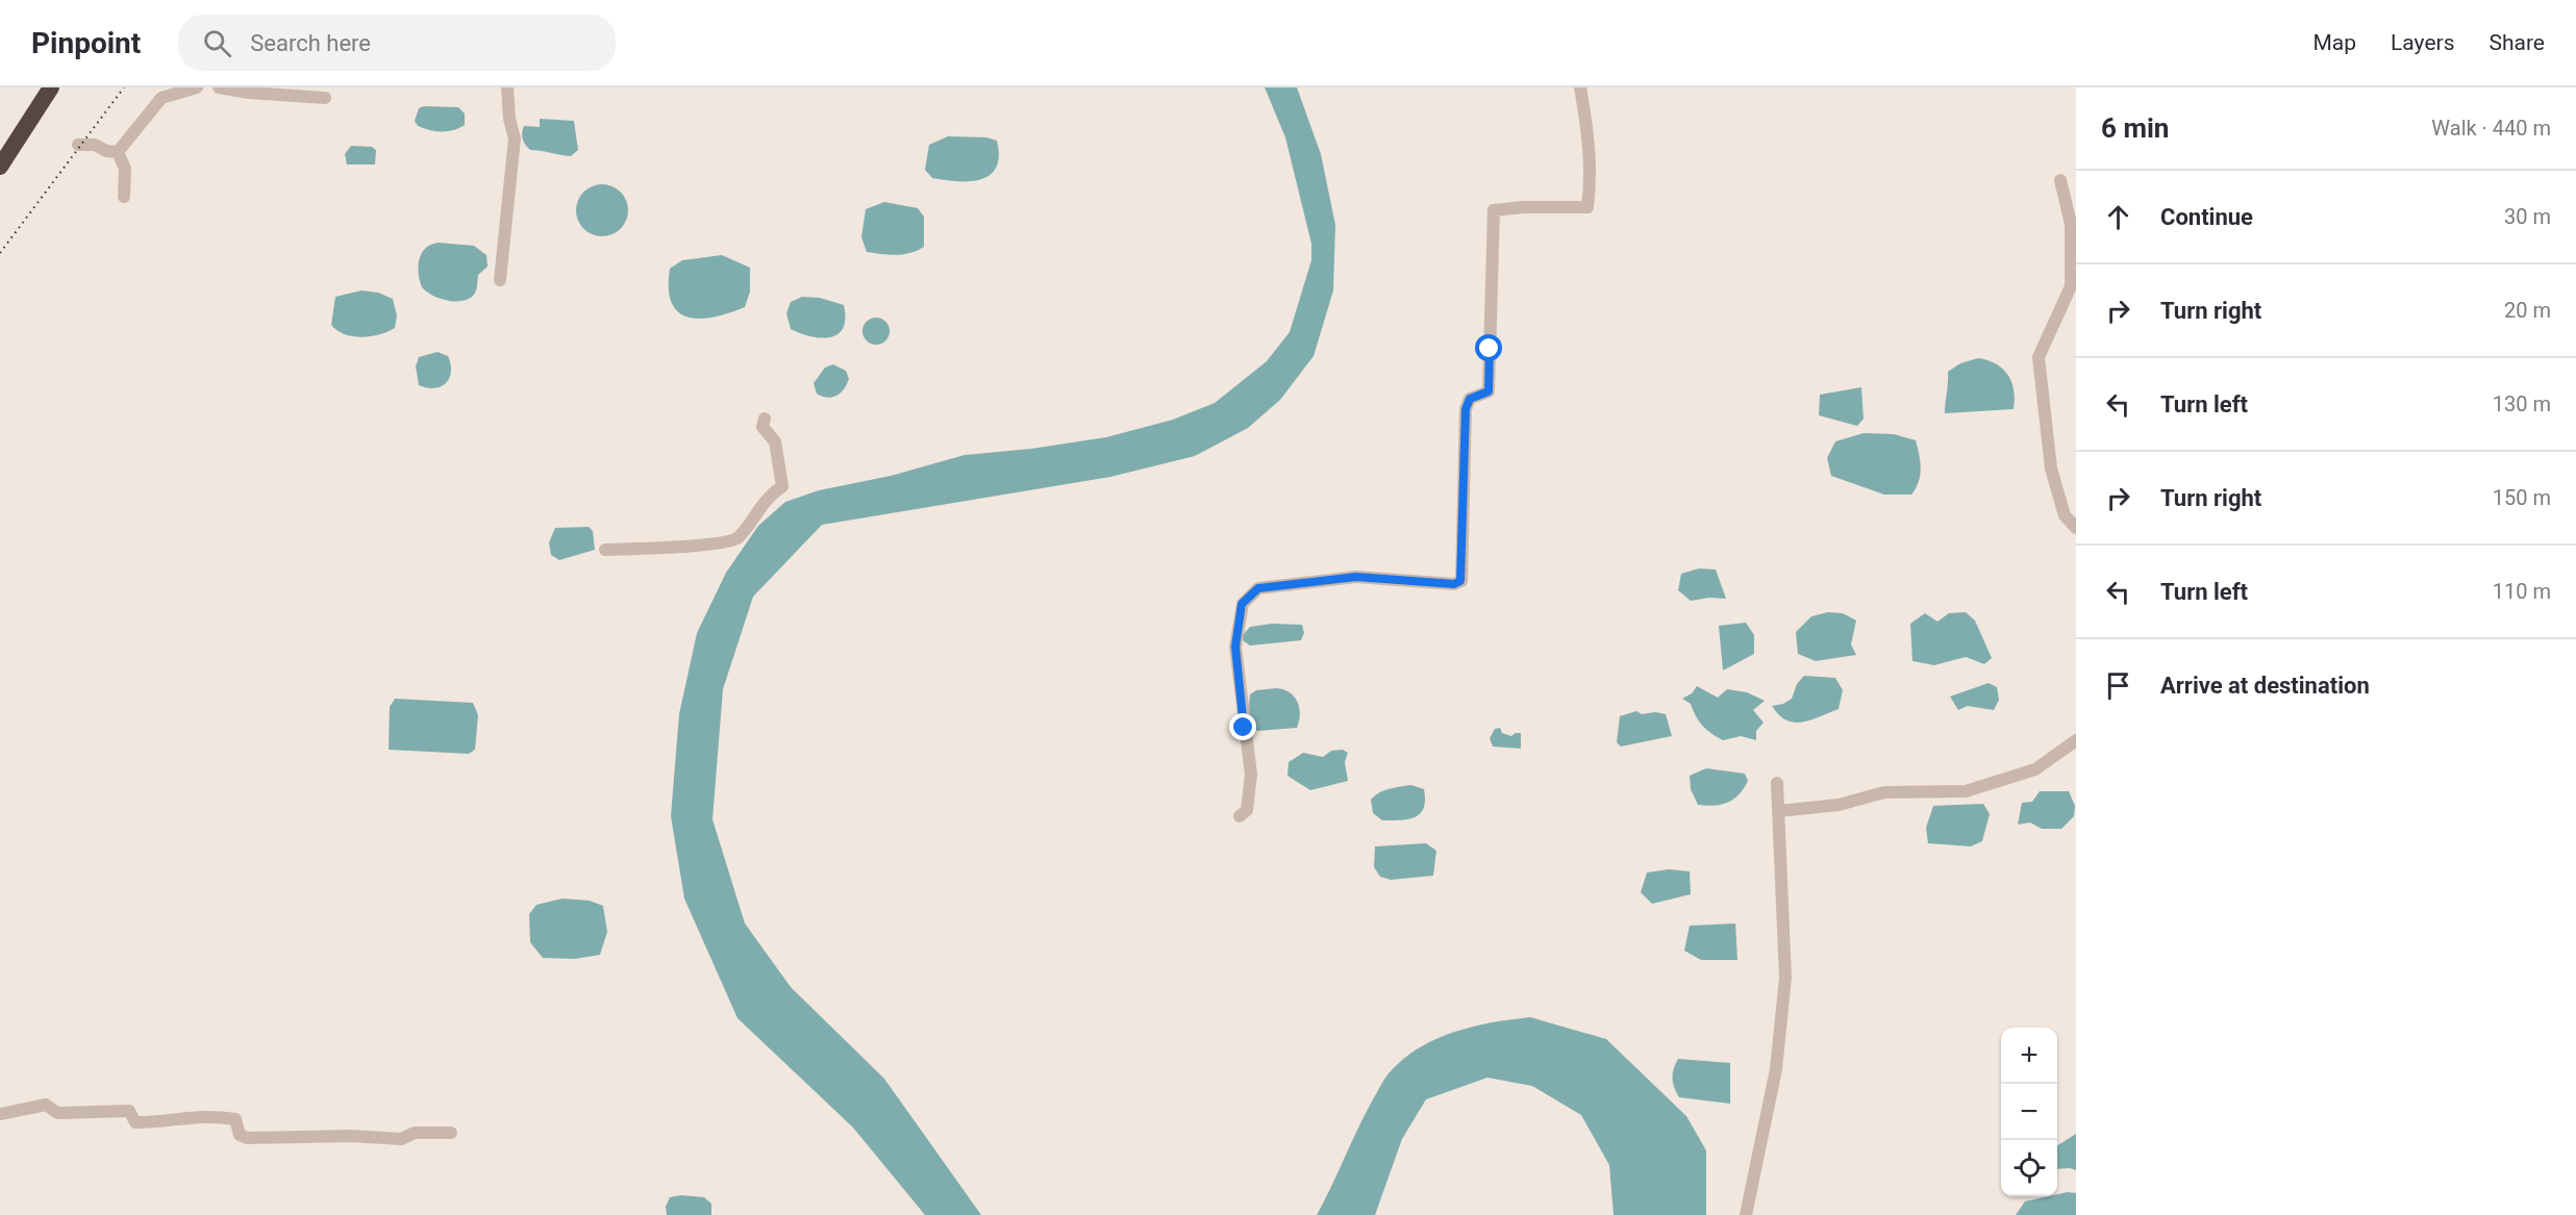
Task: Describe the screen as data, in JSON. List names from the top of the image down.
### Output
{
  "page": {
    "header": "Pinpoint",
    "search": "Search here",
    "nav": ["Map", "Layers", "Share"],
    "heading": ["6 min", "Walk · 440 m"],
    "list": [
      ["Continue", "30 m"],
      ["Turn right", "20 m"],
      ["Turn left", "130 m"],
      ["Turn right", "150 m"],
      ["Turn left", "110 m"],
      "Arrive at destination"
    ],
    "map_buttons": ["+", "−"]
  }
}
